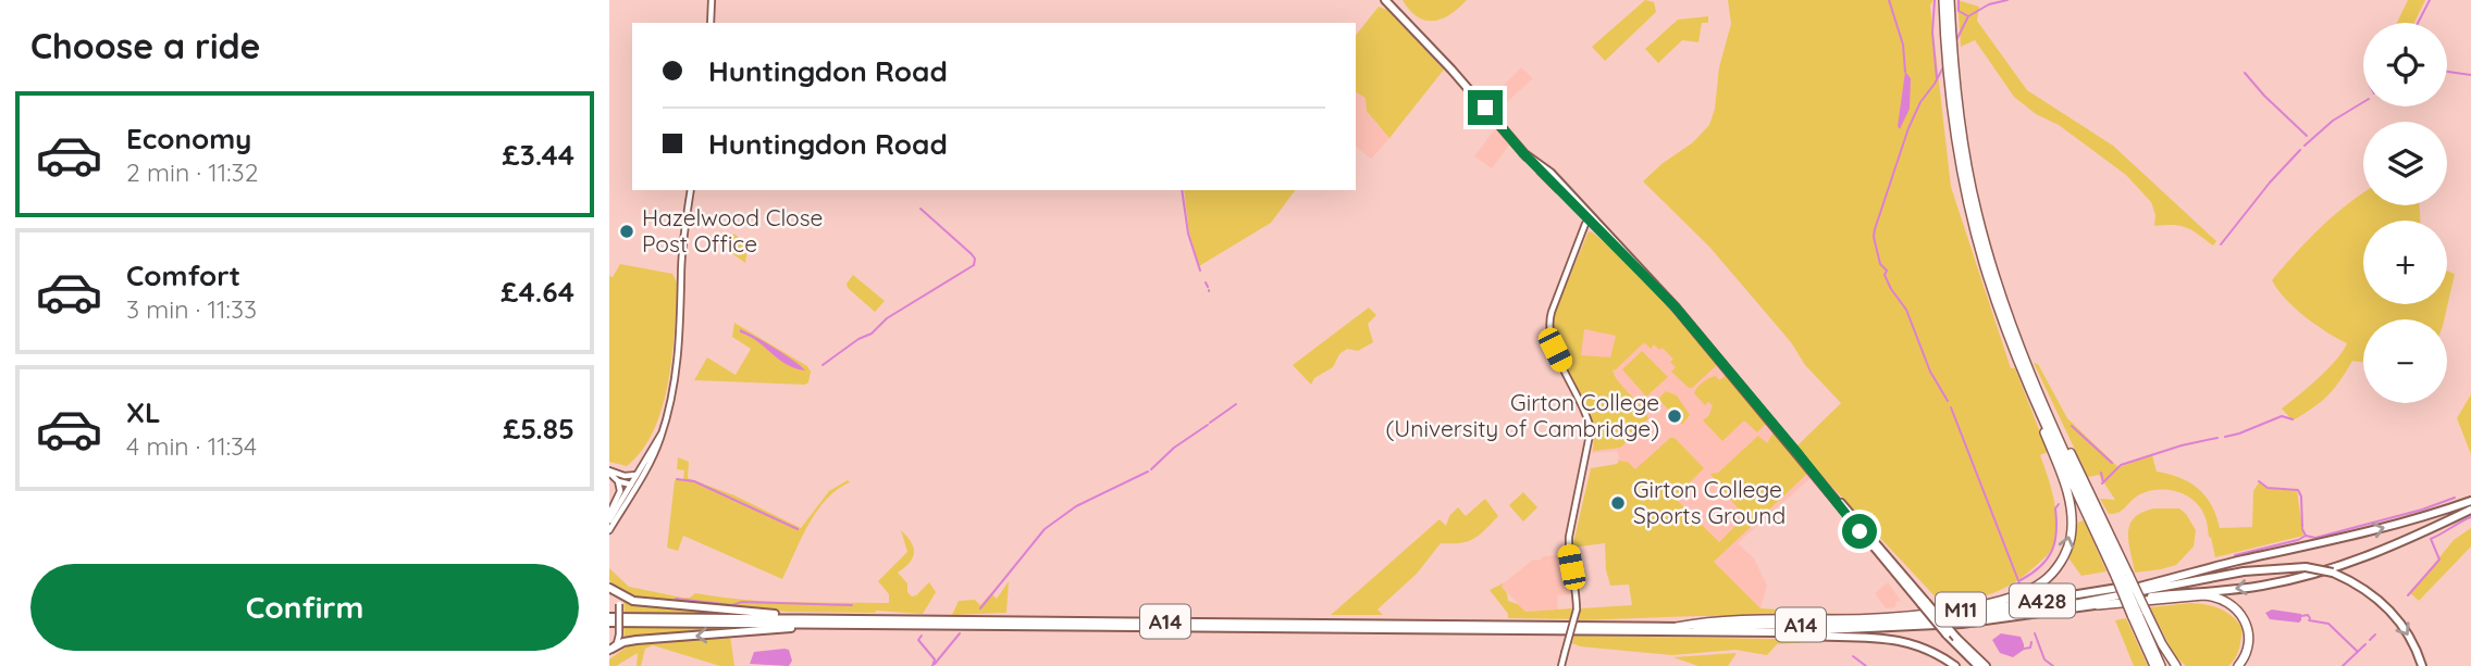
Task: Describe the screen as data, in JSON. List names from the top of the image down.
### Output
{
  "streets": {
    "highway": ["M11"],
    "main road": ["A428", "A14"]
  },
  "crossings": [
    ["A428", "A14"],
    ["M11", "A14"]
  ],
  "places": ["Hazelwood Close Post Office", "Girton College (University of Cambridge)", "Girton College Sports Ground"],
  "page": {
    "heading": "Choose a ride",
    "map_buttons": ["+", "−"],
    "banner": ["Huntingdon Road", "Huntingdon Road"],
    "list": [
      {
        "name": "Economy",
        "note": "2 min · 11:32",
        "value": "£3.44"
      },
      {
        "name": "Comfort",
        "note": "3 min · 11:33",
        "value": "£4.64"
      },
      {
        "name": "XL",
        "note": "4 min · 11:34",
        "value": "£5.85"
      }
    ],
    "buttons": "Confirm"
  }
}
